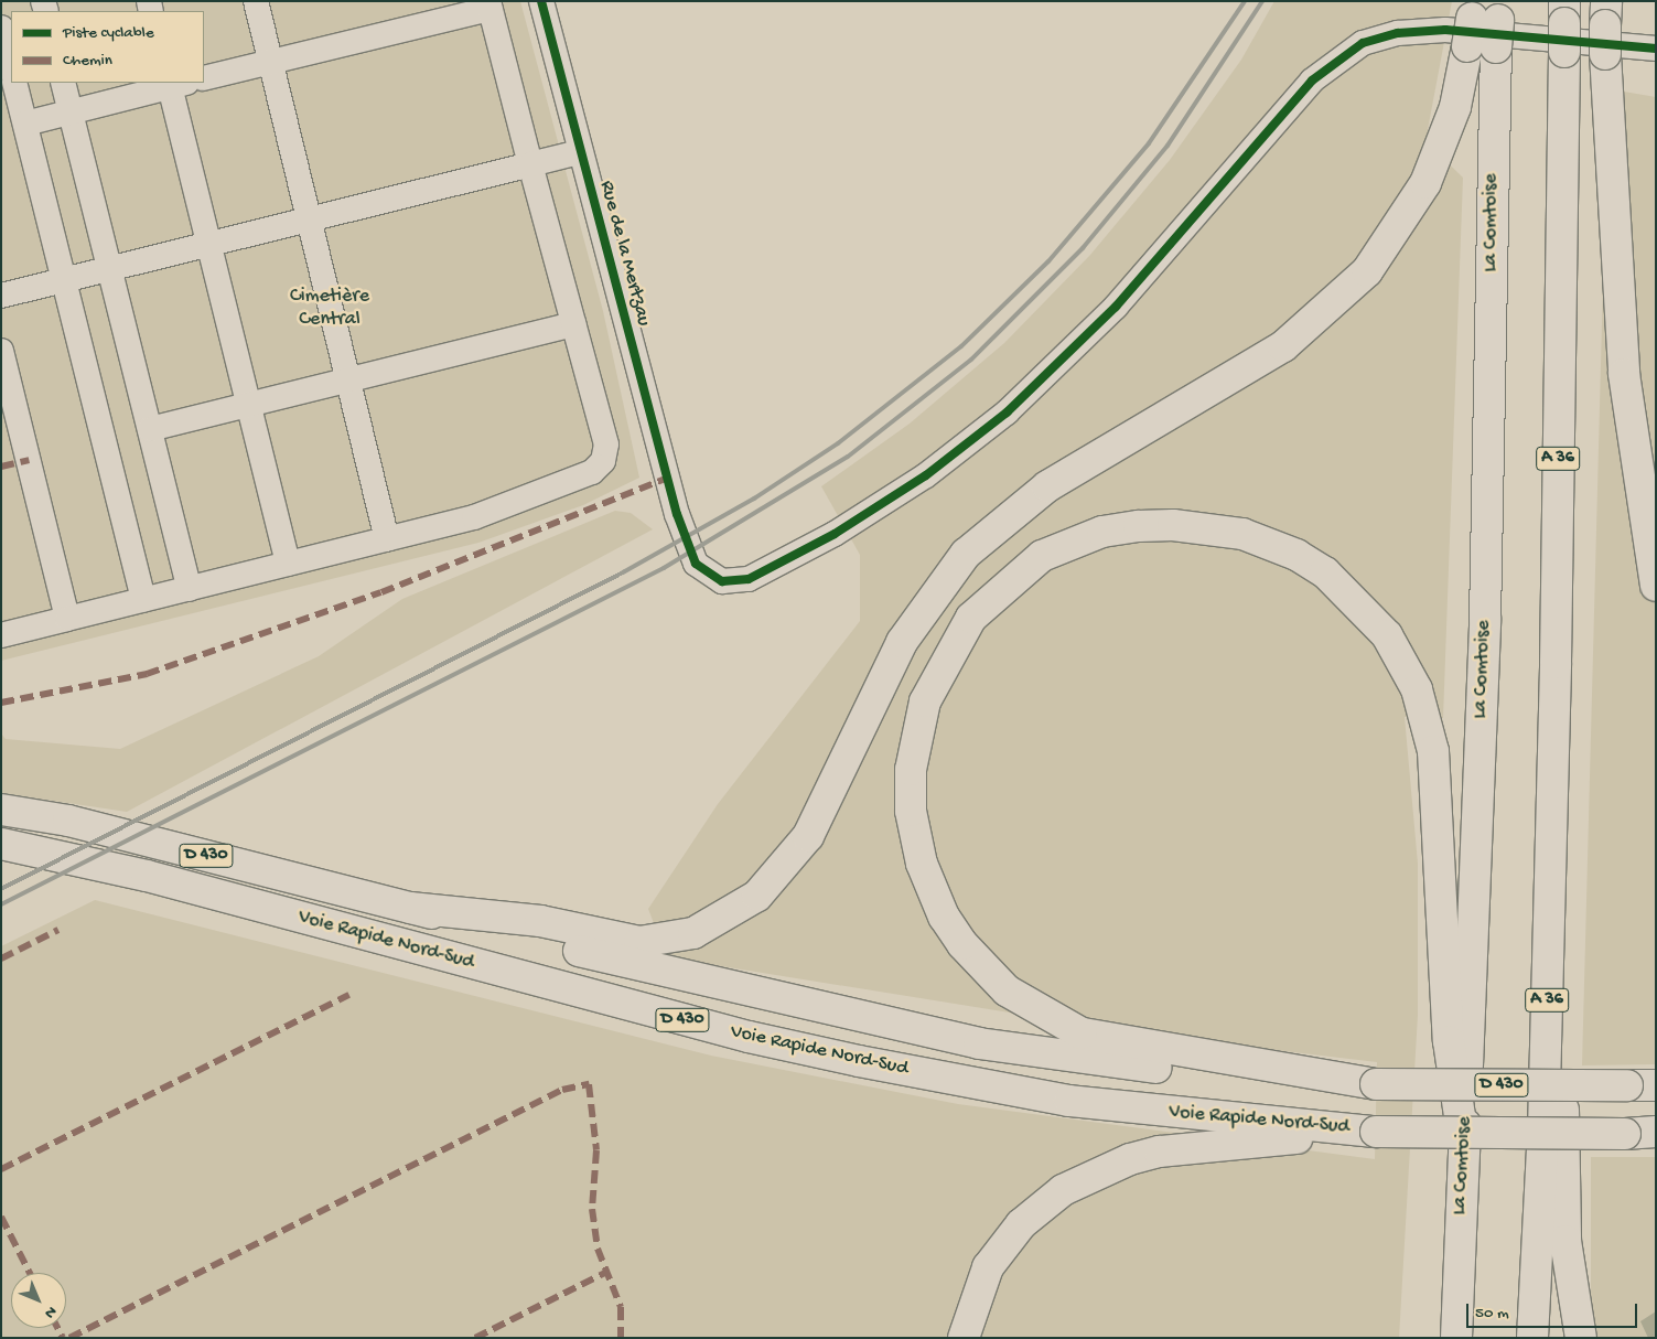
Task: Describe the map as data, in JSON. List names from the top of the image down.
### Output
{
  "streets": {
    "highway": [
      "La Comtoise",
      "A 36",
      "D 430",
      "Voie Rapide Nord-Sud"
    ],
    "street": ["Rue de la Mertzau"]
  },
  "parks": ["Cimetière Central"],
  "legend": ["Piste cyclable", "Chemin"],
  "scale_bar": "50 m",
  "north": "bottom right"
}
